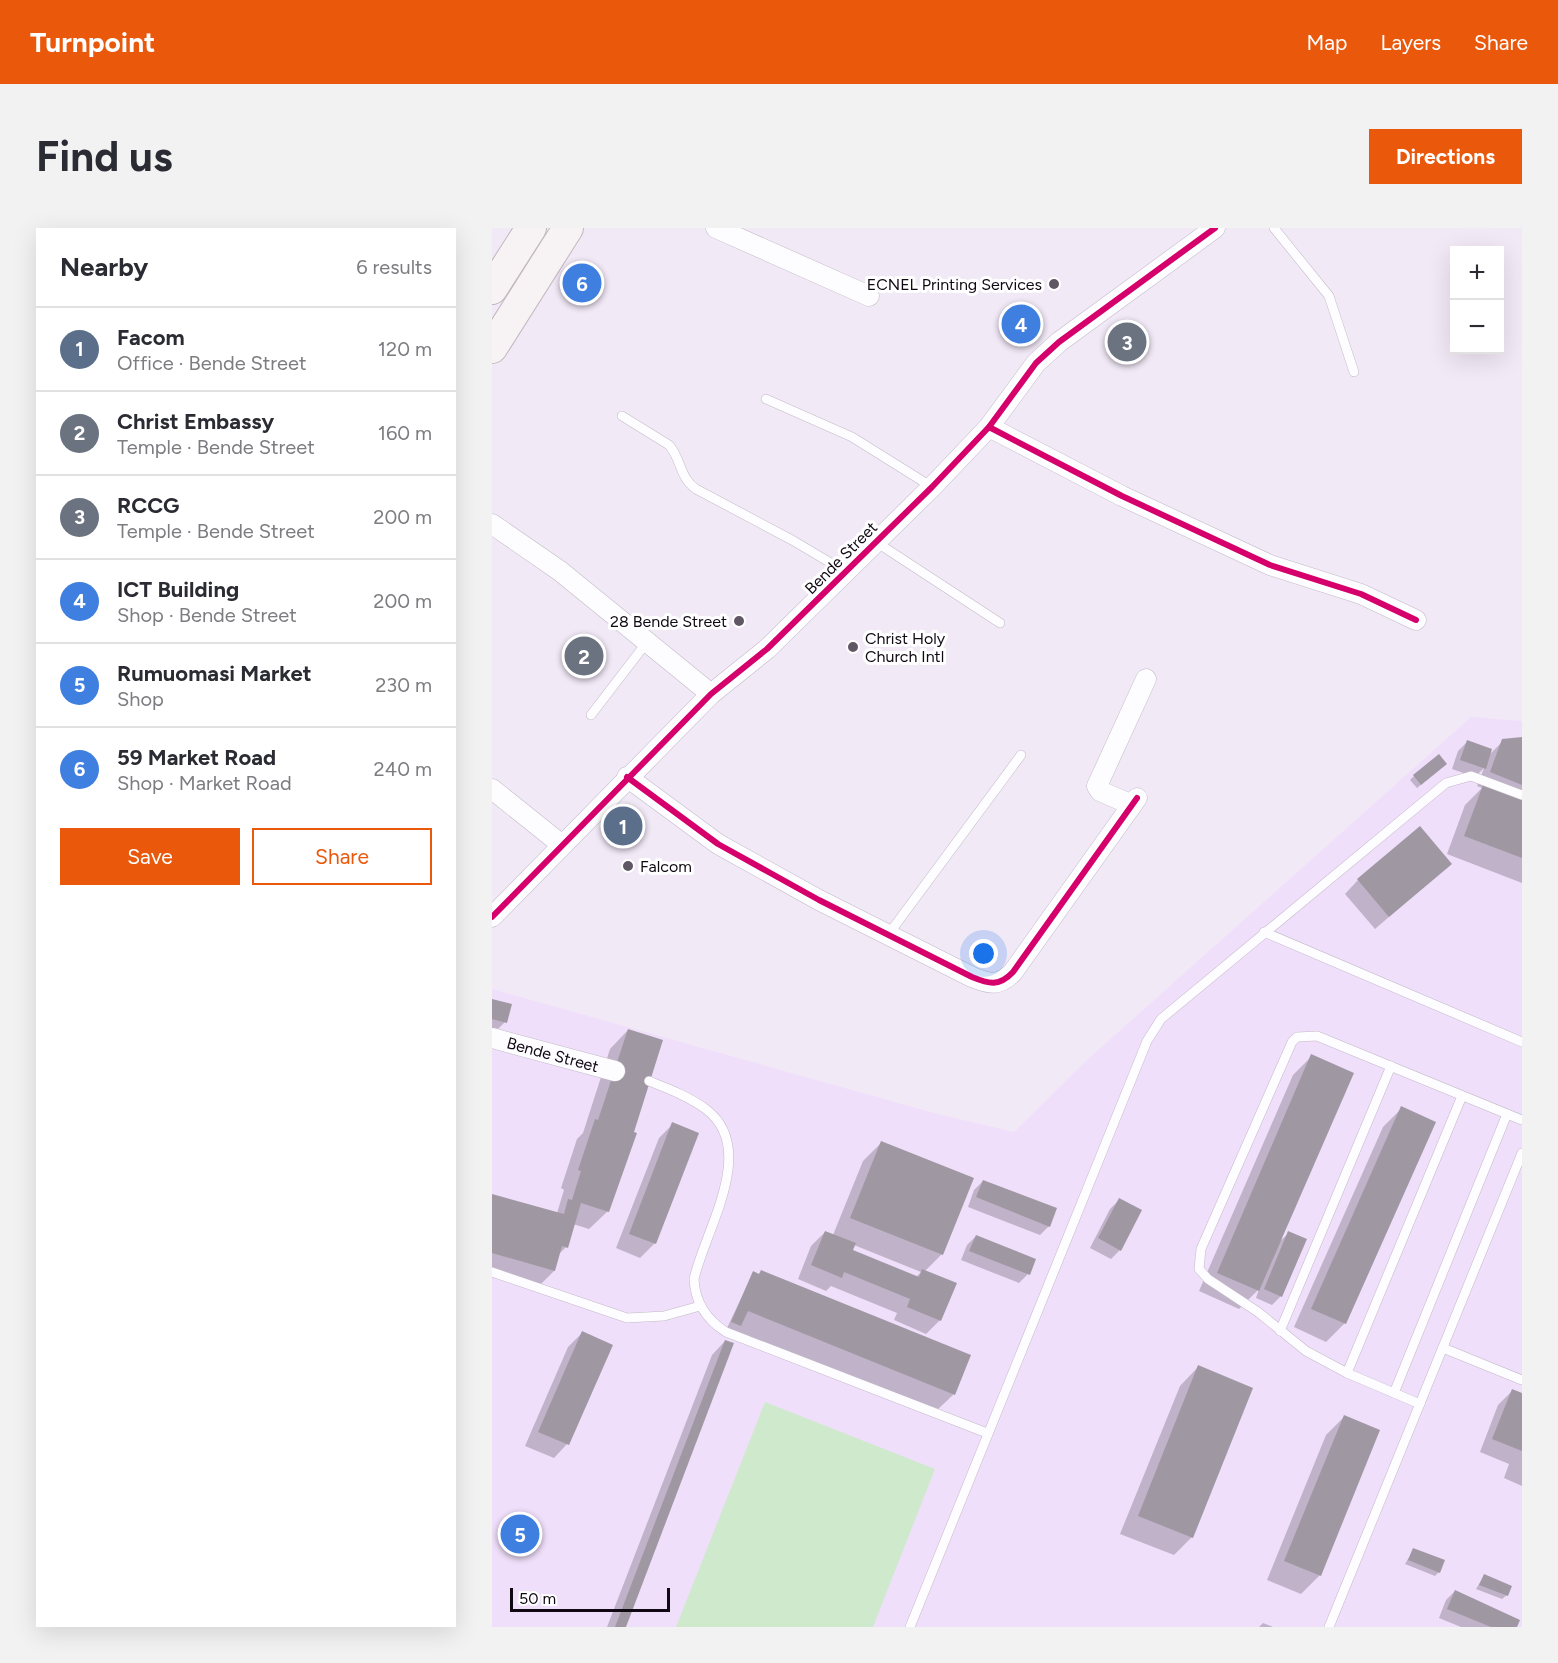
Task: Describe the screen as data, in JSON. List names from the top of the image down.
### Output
{
  "streets": {
    "street": ["Bende Street"]
  },
  "places": [
    "ECNEL Printing Services",
    "28 Bende Street",
    "Christ Holy Church Intl",
    "Falcom"
  ],
  "scale_bar": "50 m",
  "page": {
    "header": "Turnpoint",
    "nav": ["Map", "Layers", "Share"],
    "buttons": [
      "Directions",
      ["Save", "Share"]
    ],
    "title": "Find us",
    "heading": ["Nearby", "6 results"],
    "map_buttons": ["+", "−"],
    "pins": [
      "6",
      "4",
      "3",
      "2",
      "1",
      "5"
    ],
    "list": [
      {
        "mark": "1",
        "name": "Facom",
        "note": "Office · Bende Street",
        "value": "120 m"
      },
      {
        "mark": "2",
        "name": "Christ Embassy",
        "note": "Temple · Bende Street",
        "value": "160 m"
      },
      {
        "mark": "3",
        "name": "RCCG",
        "note": "Temple · Bende Street",
        "value": "200 m"
      },
      {
        "mark": "4",
        "name": "ICT Building",
        "note": "Shop · Bende Street",
        "value": "200 m"
      },
      {
        "mark": "5",
        "name": "Rumuomasi Market",
        "note": "Shop",
        "value": "230 m"
      },
      {
        "mark": "6",
        "name": "59 Market Road",
        "note": "Shop · Market Road",
        "value": "240 m"
      }
    ],
    "scale": "50 m"
  }
}
